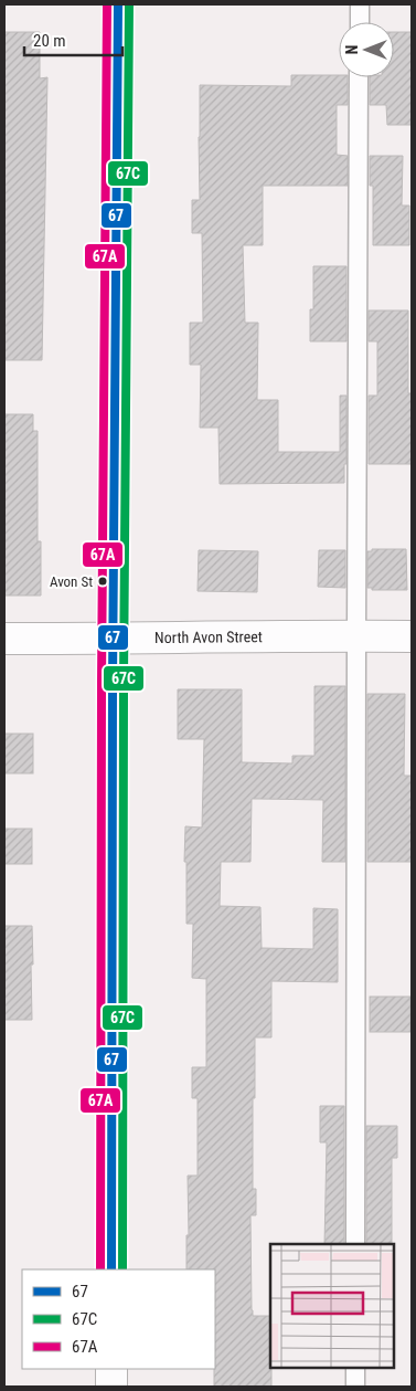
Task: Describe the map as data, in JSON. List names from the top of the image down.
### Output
{
  "streets": {
    "street": ["North Avon Street"]
  },
  "places": ["Avon St"],
  "lines": ["transit line 67", "transit line 67C", "transit line 67A"],
  "legend": ["67", "67C", "67A"],
  "scale_bar": "20 m",
  "north": "left"
}
